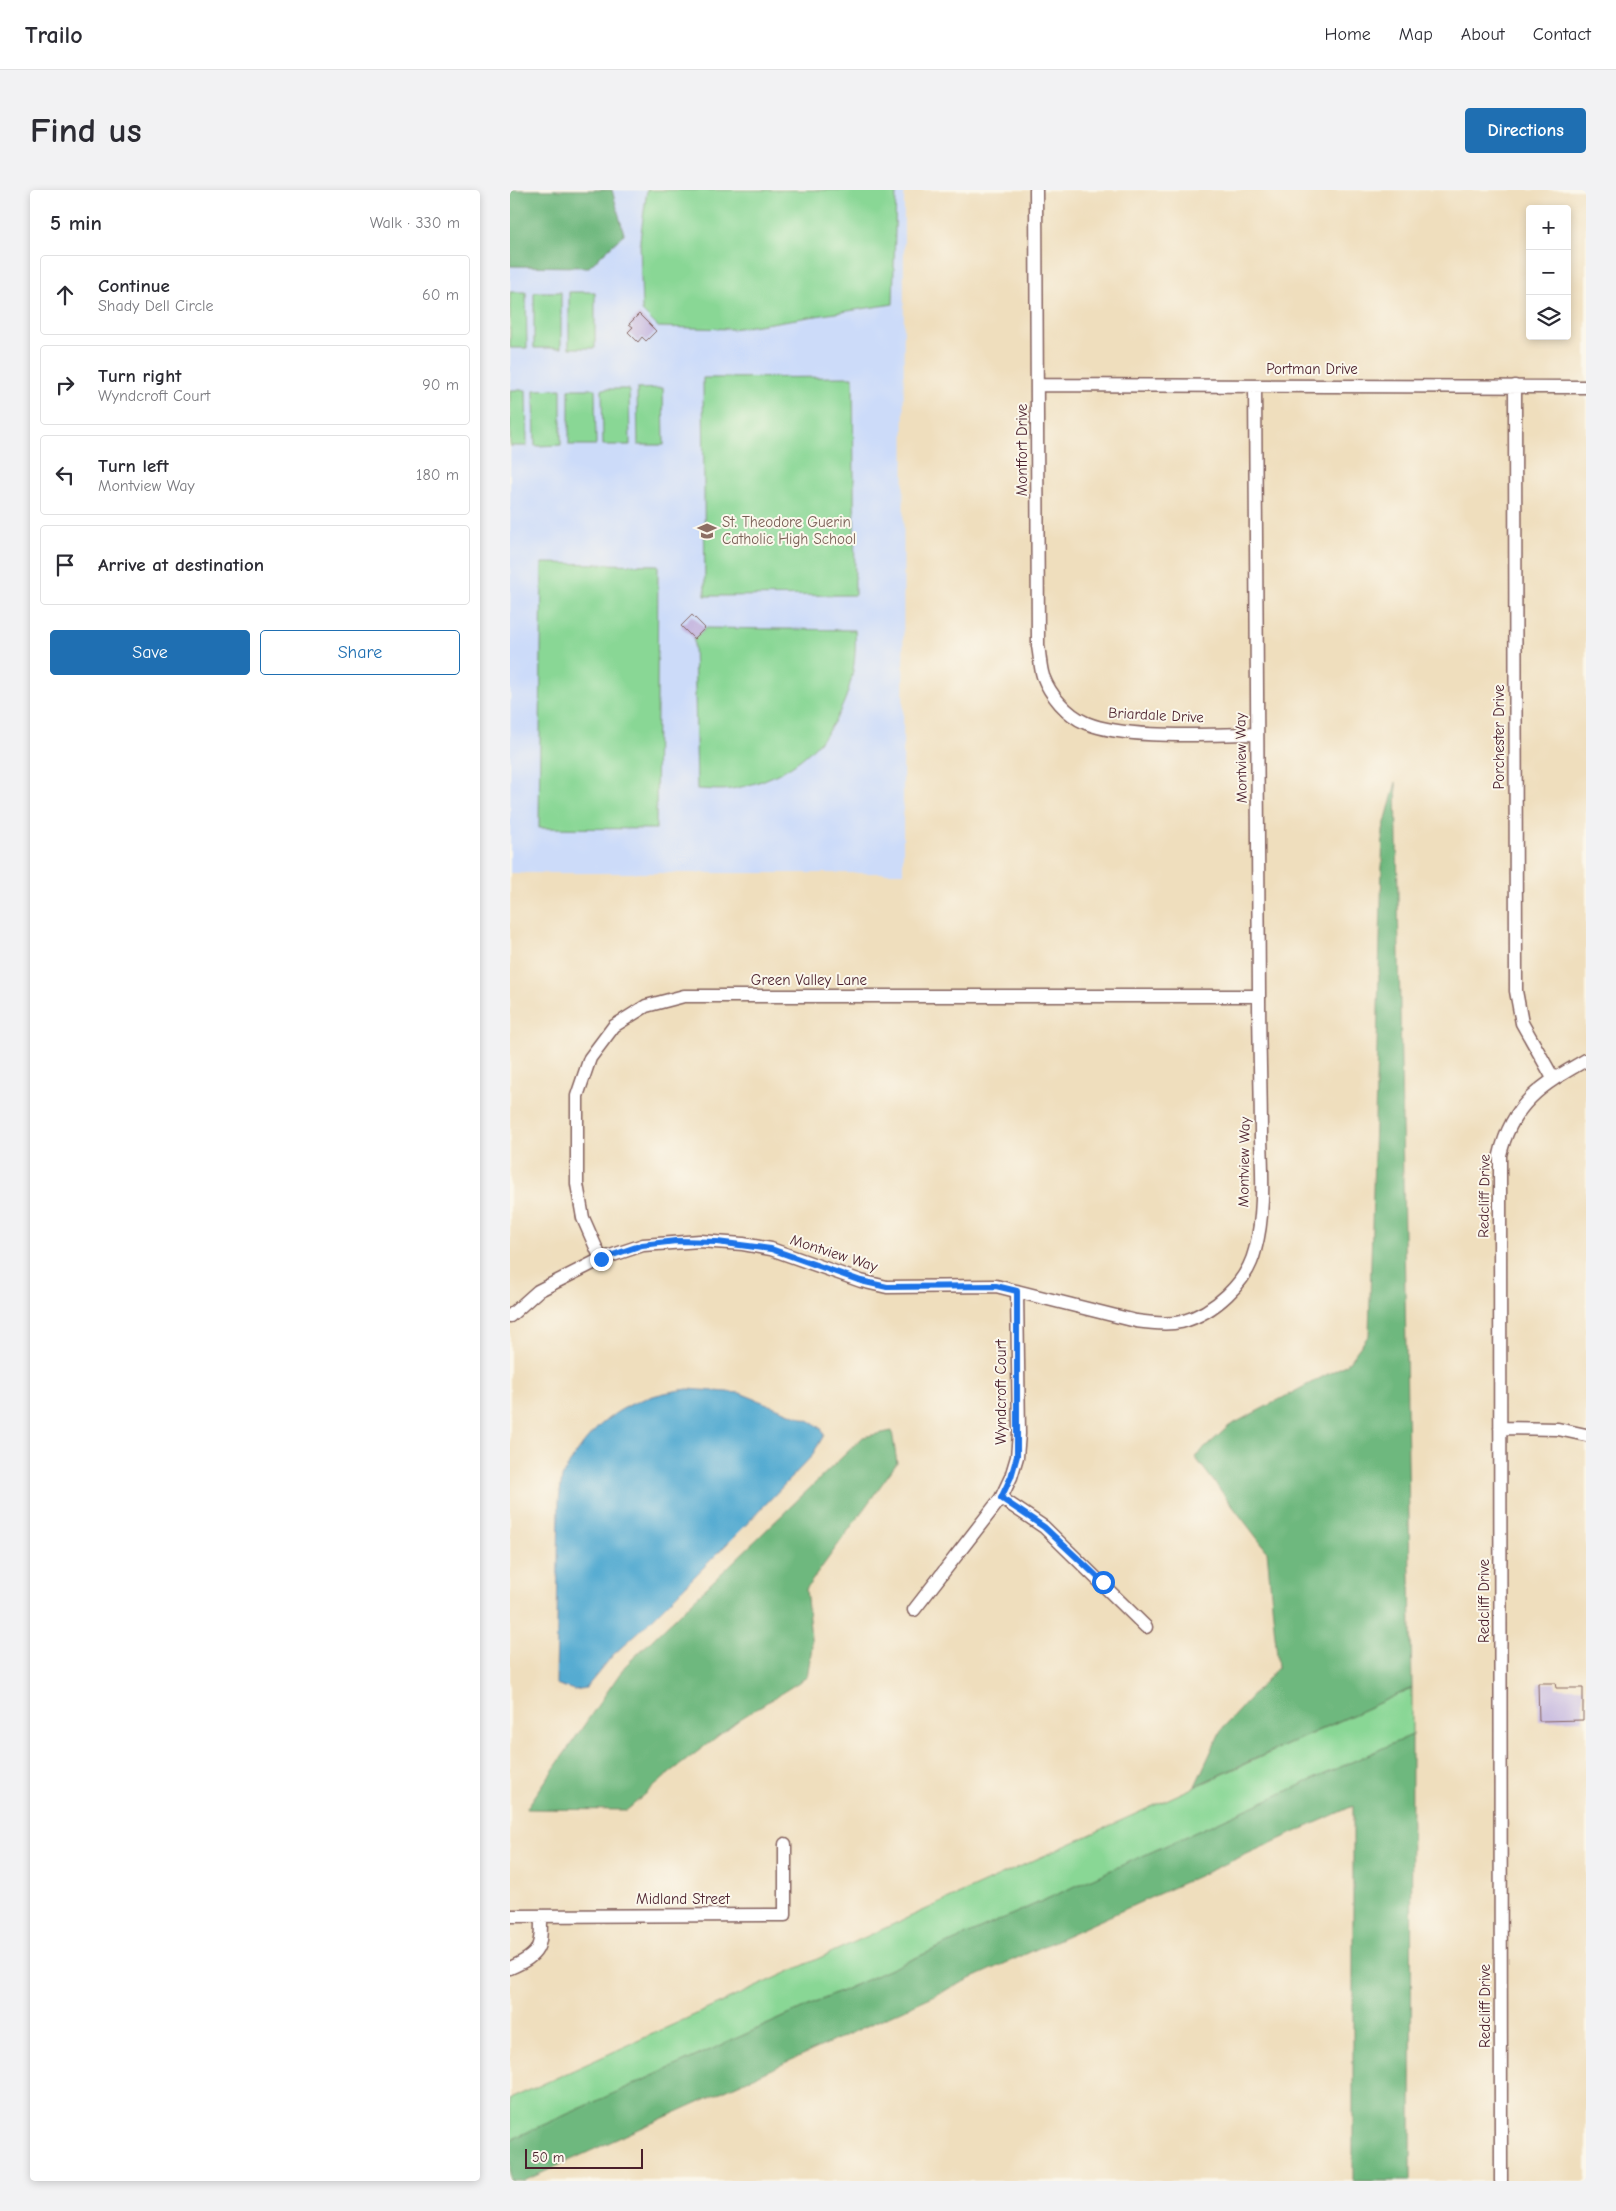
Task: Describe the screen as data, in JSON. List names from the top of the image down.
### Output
{
  "streets": {
    "street": [
      "Portman Drive",
      "Montfort Drive",
      "Briardale Drive",
      "Porchester Drive",
      "Montview Way",
      "Green Valley Lane",
      "Redcliff Drive",
      "Wyndcroft Court",
      "Midland Street"
    ]
  },
  "crossings": [
    ["Portman Drive", "Montfort Drive"],
    ["Portman Drive", "Porchester Drive"],
    ["Portman Drive", "Montview Way"],
    ["Montfort Drive", "Briardale Drive"],
    ["Briardale Drive", "Montview Way"],
    ["Porchester Drive", "Redcliff Drive"],
    ["Montview Way", "Green Valley Lane"],
    ["Montview Way", "Wyndcroft Court"]
  ],
  "places": {
    "school or university": ["St. Theodore Guerin Catholic High School"]
  },
  "scale_bar": "50 m",
  "page": {
    "header": "Trailo",
    "nav": [
      "Home",
      "Map",
      "About",
      "Contact"
    ],
    "buttons": [
      "Directions",
      ["Save", "Share"]
    ],
    "title": "Find us",
    "heading": ["5 min", "Walk · 330 m"],
    "map_buttons": ["+", "−"],
    "list": [
      ["Continue", "Shady Dell Circle", "60 m"],
      ["Turn right", "Wyndcroft Court", "90 m"],
      ["Turn left", "Montview Way", "180 m"],
      "Arrive at destination"
    ],
    "scale": "50 m"
  }
}
